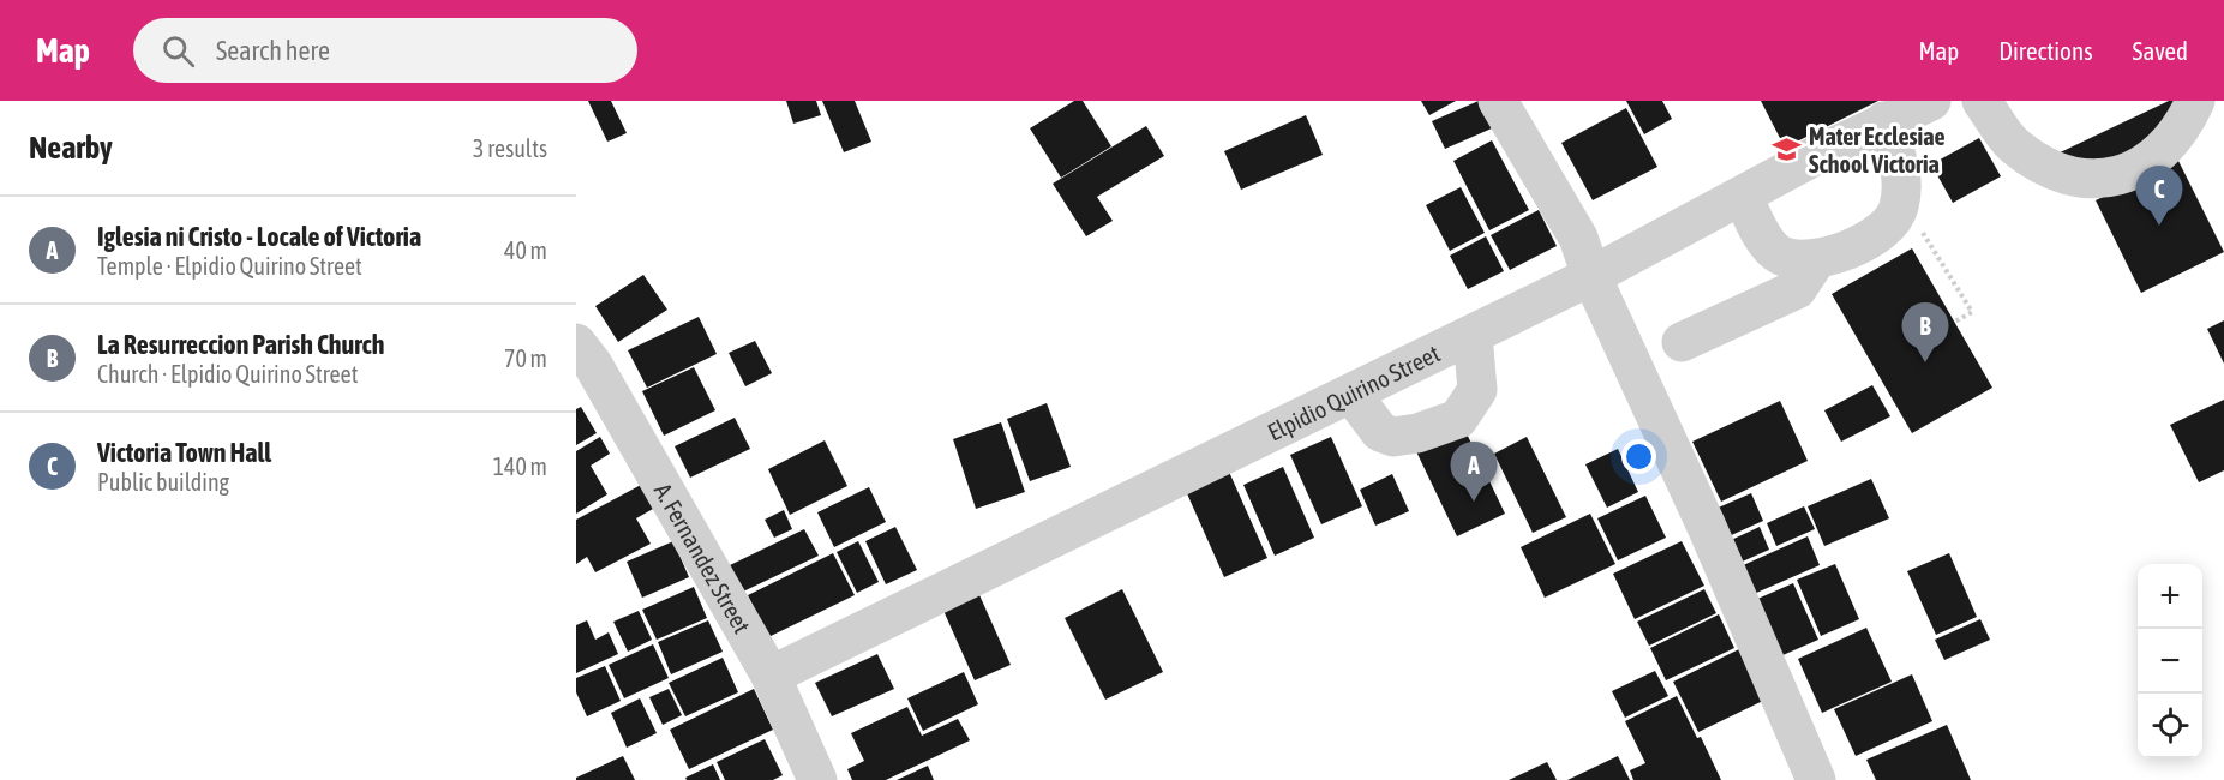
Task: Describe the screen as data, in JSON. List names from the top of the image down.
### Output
{
  "streets": {
    "street": ["Elpidio Quirino Street", "A. Fernandez Street"]
  },
  "crossings": [
    ["Elpidio Quirino Street", "A. Fernandez Street"]
  ],
  "places": {
    "school or university": ["Mater Ecclesiae School Victoria"]
  },
  "page": {
    "header": "Map",
    "search": "Search here",
    "nav": ["Map", "Directions", "Saved"],
    "heading": ["Nearby", "3 results"],
    "pins": ["C", "B", "A"],
    "list": [
      {
        "mark": "A",
        "name": "Iglesia ni Cristo - Locale of Victoria",
        "note": "Temple · Elpidio Quirino Street",
        "value": "40 m"
      },
      {
        "mark": "B",
        "name": "La Resurreccion Parish Church",
        "note": "Church · Elpidio Quirino Street",
        "value": "70 m"
      },
      {
        "mark": "C",
        "name": "Victoria Town Hall",
        "note": "Public building",
        "value": "140 m"
      }
    ],
    "map_buttons": ["+", "−"]
  }
}
